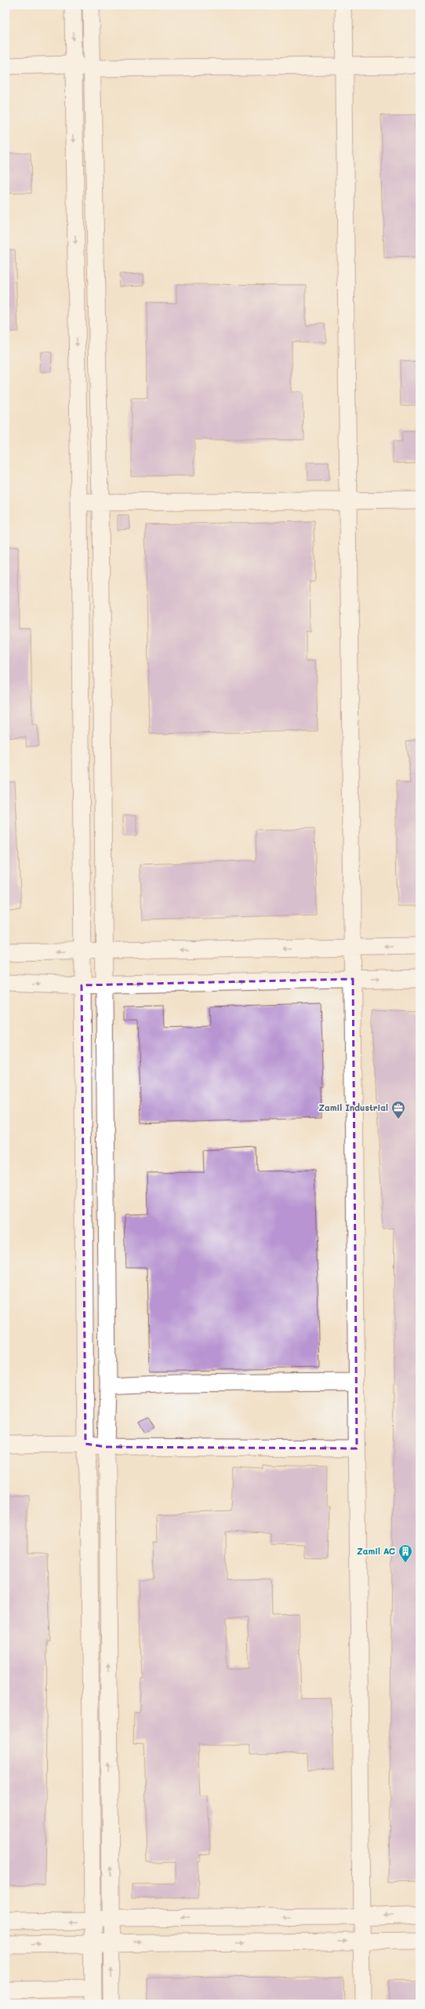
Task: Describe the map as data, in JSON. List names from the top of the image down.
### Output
{
  "places": {
    "office": ["Zamil Industrial"],
    "building": ["Zamil AC"]
  }
}
